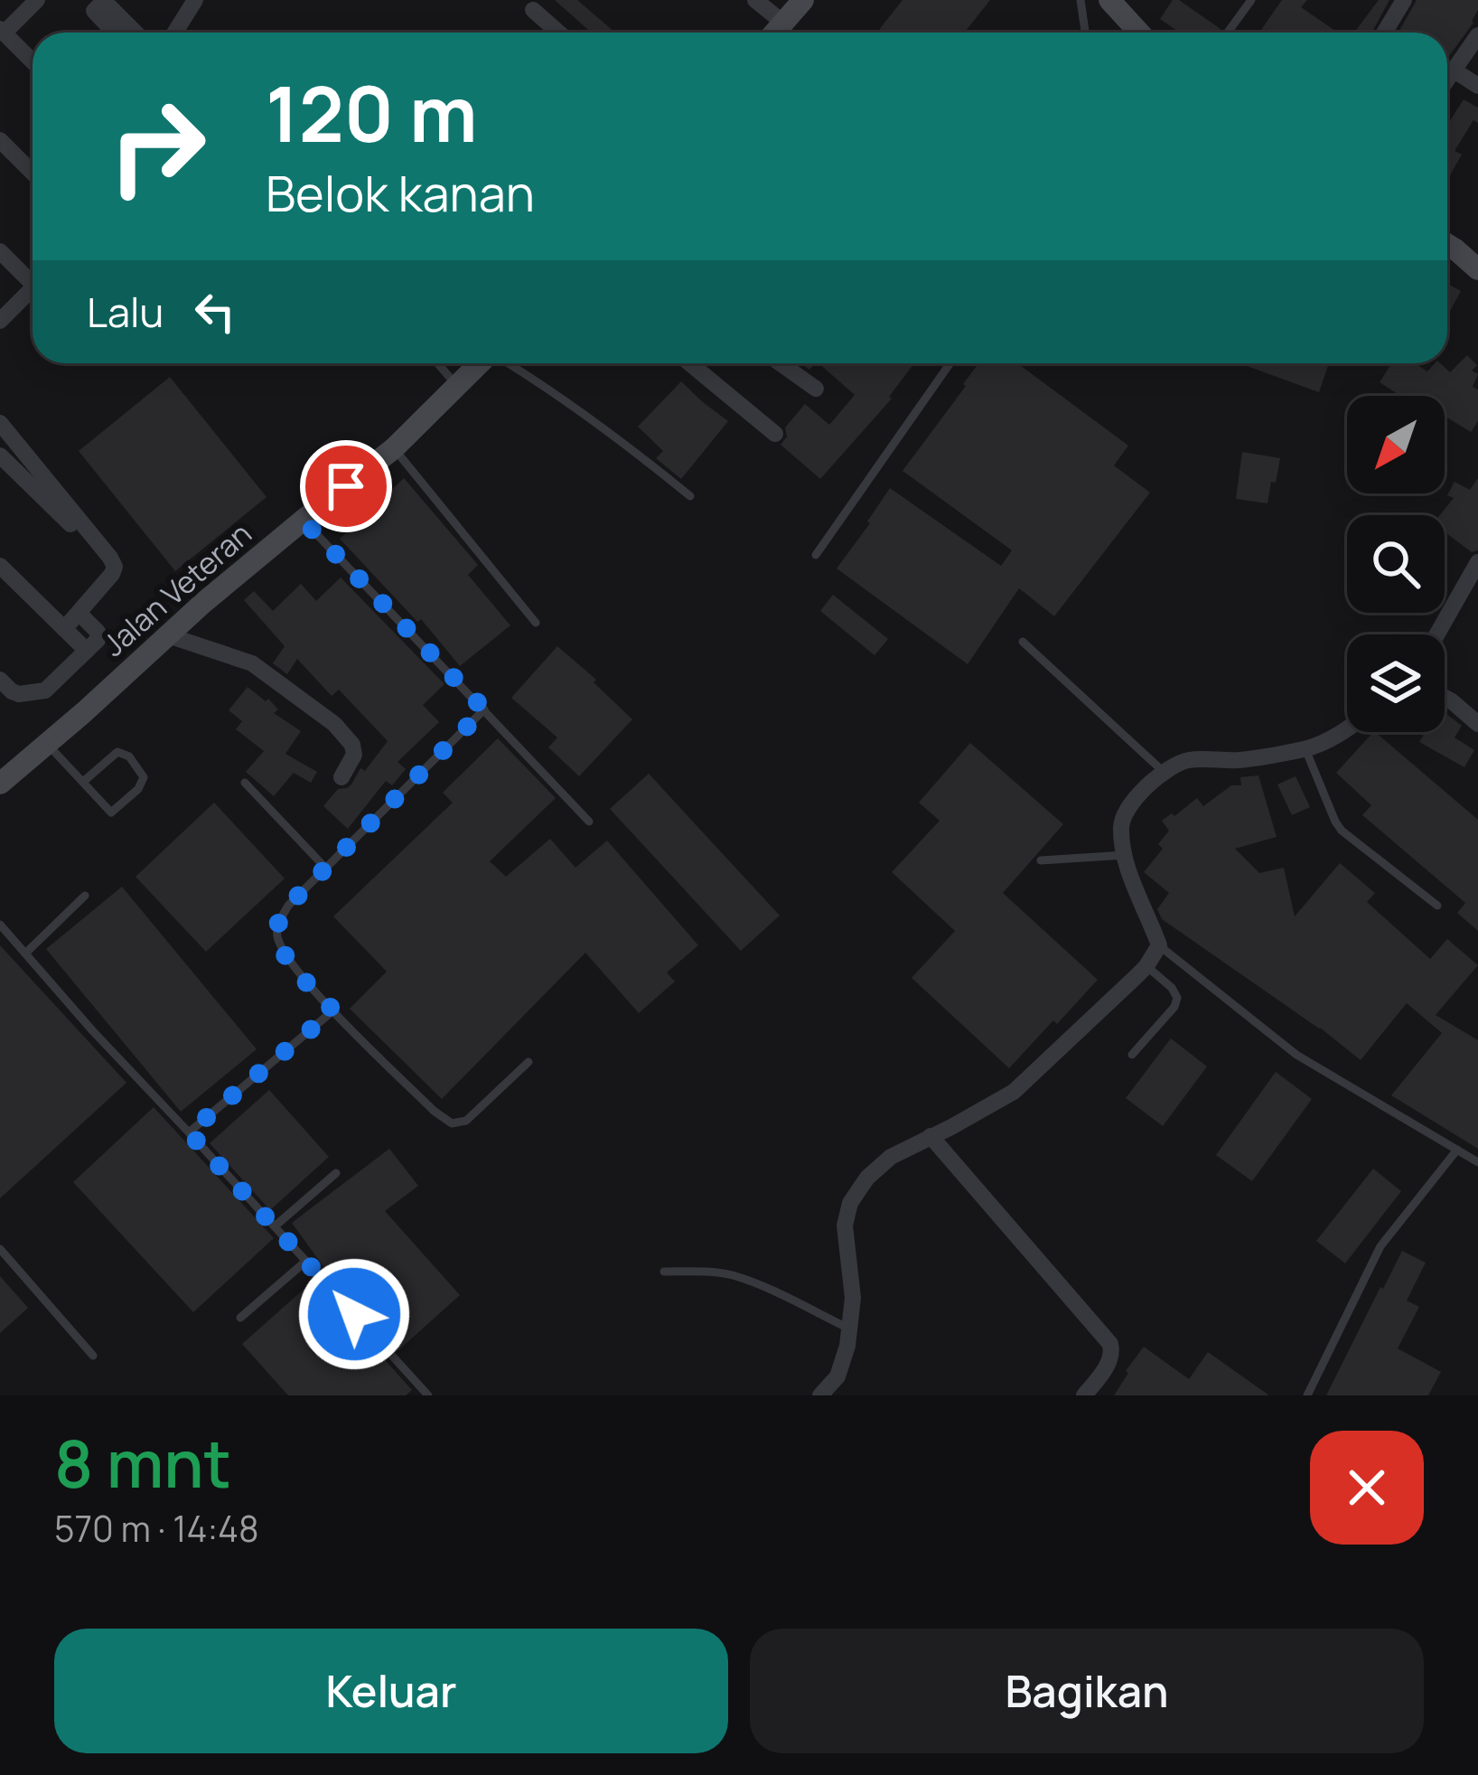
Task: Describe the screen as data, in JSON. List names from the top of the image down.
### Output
{
  "streets": {
    "main road": ["Jalan Veteran"]
  },
  "north": "bottom left",
  "page": {
    "turn": ["120 m", "Belok kanan"],
    "then": "Lalu",
    "heading": ["8 mnt", "570 m · 14:48"],
    "buttons": ["Keluar", "Bagikan"]
  }
}
